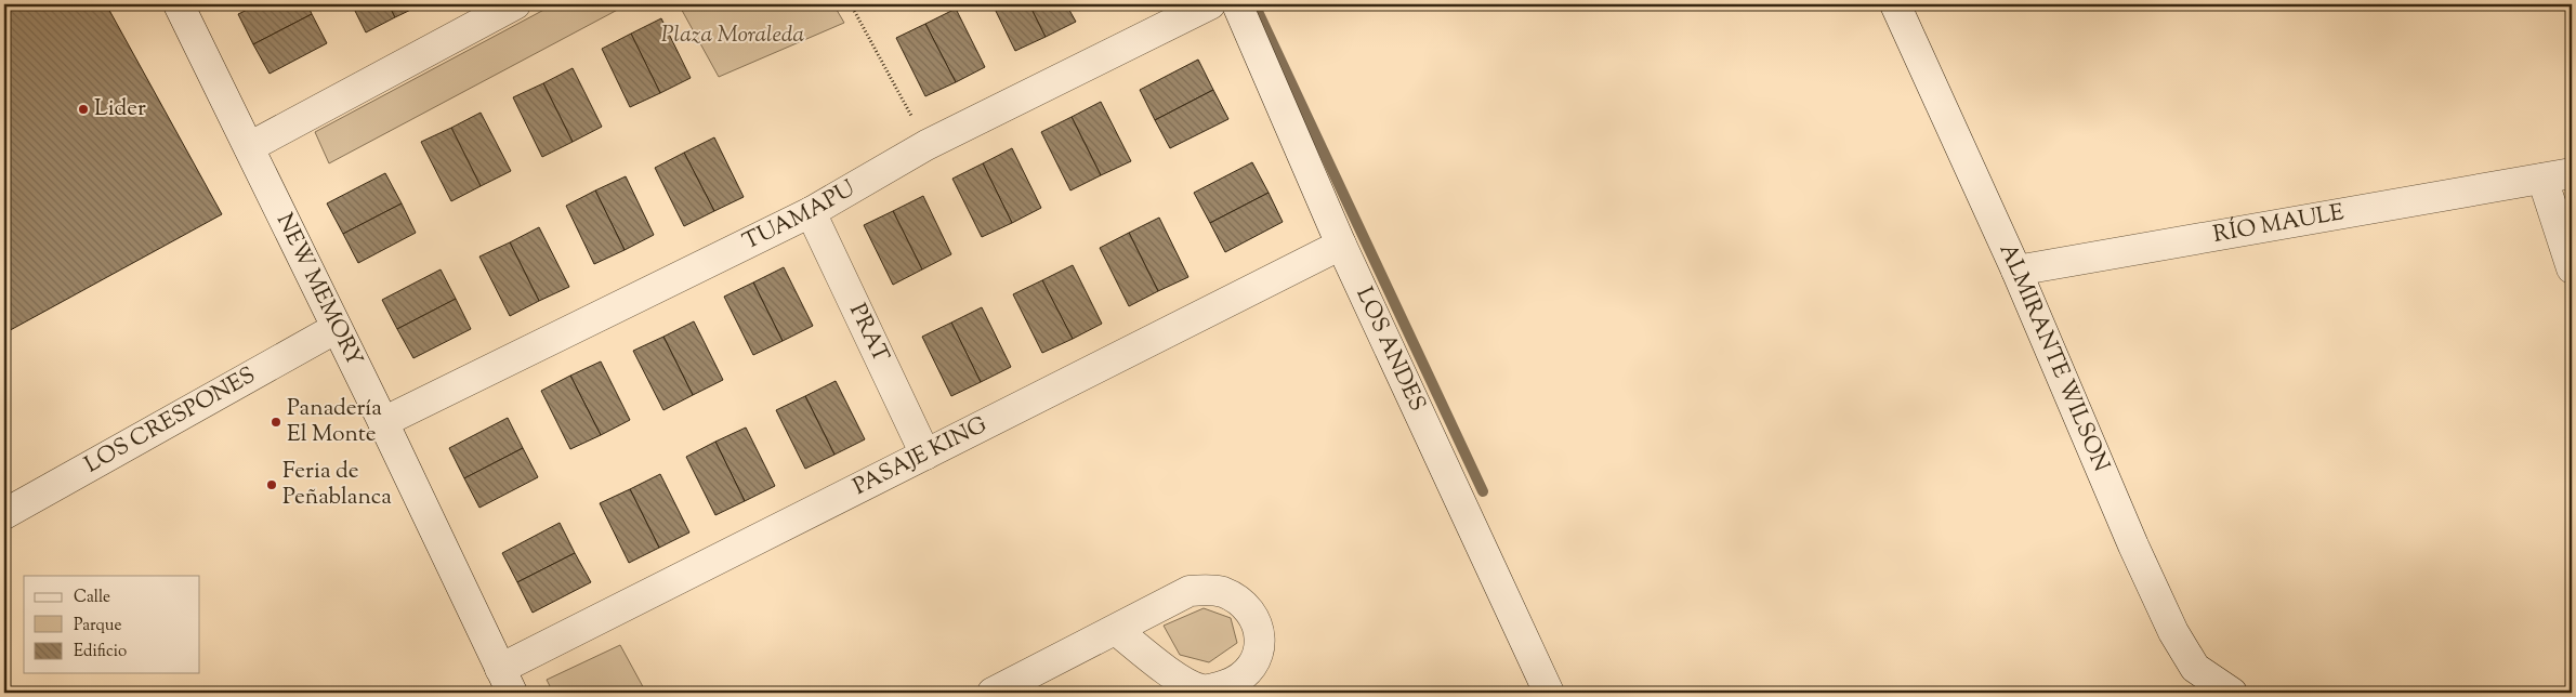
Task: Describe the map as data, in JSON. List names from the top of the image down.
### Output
{
  "streets": {
    "street": [
      "TUAMAPU",
      "RÍO MAULE",
      "NEW MEMORY",
      "PRAT",
      "LOS ANDES",
      "ALMIRANTE WILSON",
      "LOS CRESPONES",
      "PASAJE KING"
    ]
  },
  "crossings": [
    ["TUAMAPU", "NEW MEMORY"],
    ["TUAMAPU", "PRAT"],
    ["RÍO MAULE", "ALMIRANTE WILSON"],
    ["NEW MEMORY", "LOS CRESPONES"],
    ["NEW MEMORY", "PASAJE KING"],
    ["PRAT", "PASAJE KING"],
    ["LOS ANDES", "PASAJE KING"]
  ],
  "parks": ["Plaza Moraleda"],
  "places": ["Lider", "Panadería El Monte", "Feria de Peñablanca"],
  "legend": ["Calle", "Parque", "Edificio"]
}
